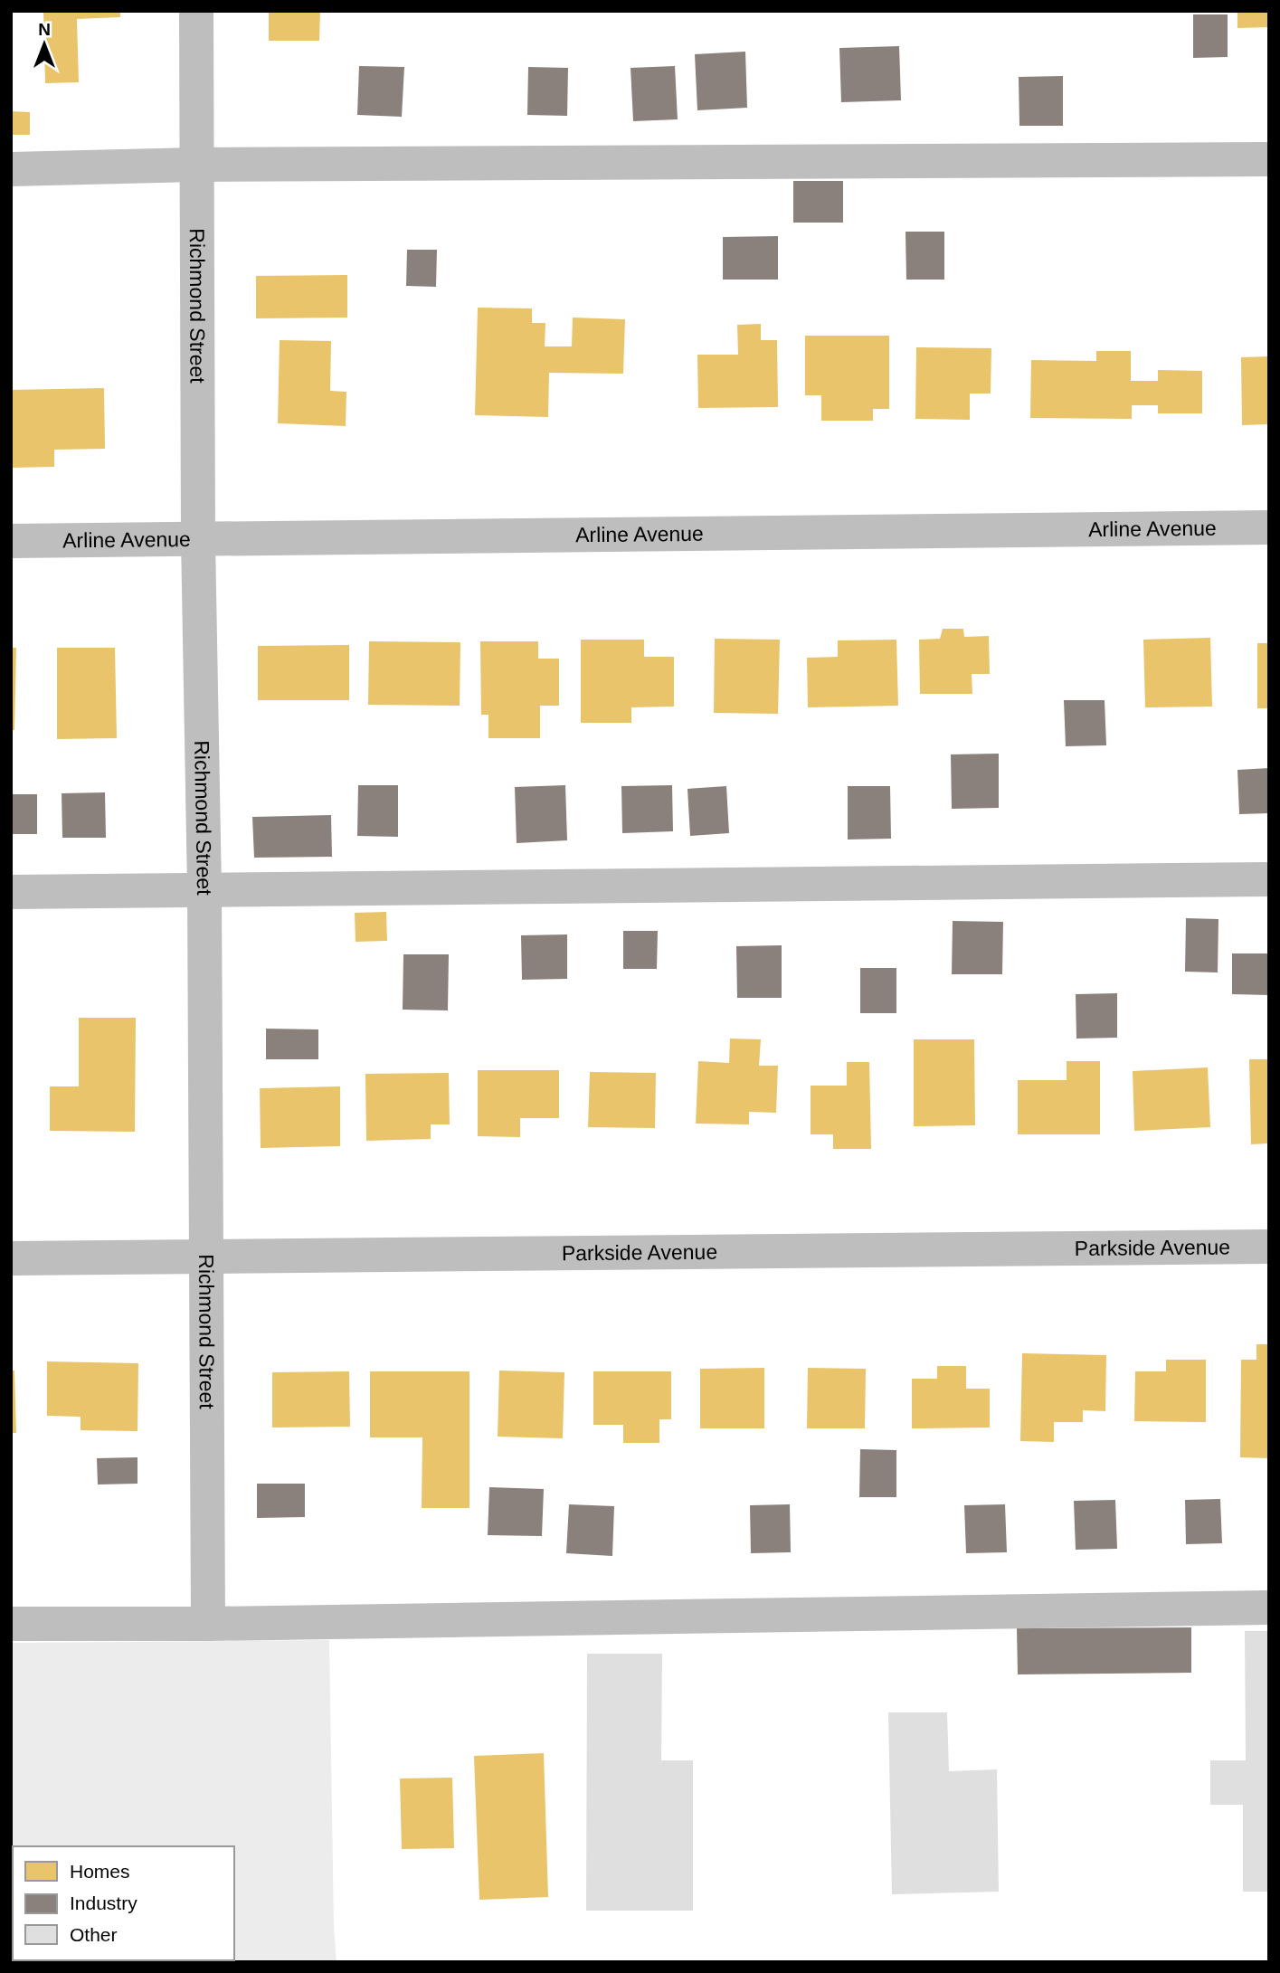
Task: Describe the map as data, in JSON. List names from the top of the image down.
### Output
{
  "streets": {
    "street": ["Richmond Street", "Arline Avenue", "Parkside Avenue"]
  },
  "crossings": [
    ["Richmond Street", "Arline Avenue"],
    ["Richmond Street", "Parkside Avenue"]
  ],
  "legend": ["Homes", "Industry", "Other"],
  "north": "top"
}
